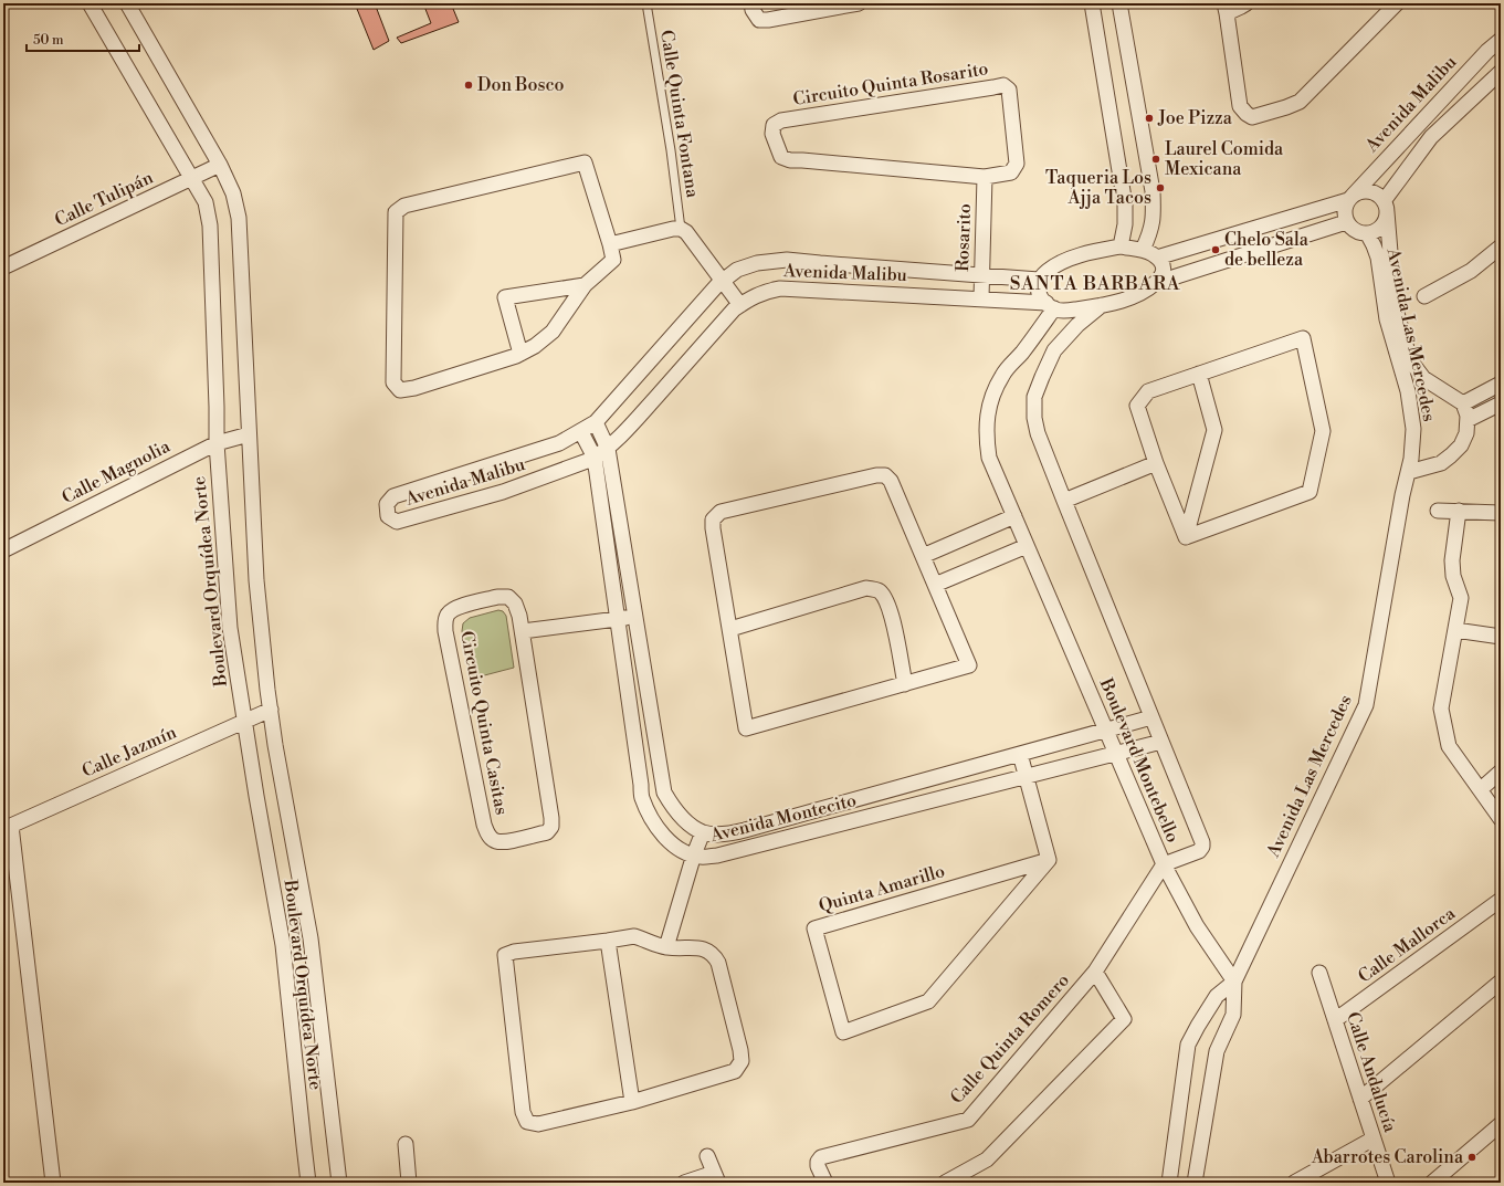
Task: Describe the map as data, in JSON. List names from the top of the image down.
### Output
{
  "streets": {
    "street": [
      "Circuito Quinta Rosarito",
      "Avenida Malibu",
      "Calle Tulipán",
      "Rosarito",
      "Avenida Las Mercedes",
      "Calle Magnolia",
      "Boulevard Orquídea Norte",
      "Circuito Quinta Casitas",
      "Calle Jazmín",
      "Boulevard Montebello",
      "Avenida Montecito",
      "Quinta Amarillo",
      "Calle Mallorca",
      "Calle Quinta Romero",
      "Calle Andalucía"
    ],
    "lane": ["Calle Quinta Fontana"]
  },
  "crossings": [
    ["Circuito Quinta Rosarito", "Rosarito"],
    ["Avenida Malibu", "Rosarito"],
    ["Avenida Malibu", "Avenida Las Mercedes"],
    ["Avenida Malibu", "Boulevard Montebello"],
    ["Avenida Malibu", "Avenida Montecito"],
    ["Calle Tulipán", "Boulevard Orquídea Norte"],
    ["Calle Magnolia", "Boulevard Orquídea Norte"],
    ["Boulevard Orquídea Norte", "Calle Jazmín"],
    ["Boulevard Montebello", "Avenida Montecito"],
    ["Boulevard Montebello", "Calle Quinta Romero"],
    ["Calle Mallorca", "Calle Andalucía"]
  ],
  "districts": ["SANTA BARBARA"],
  "places": [
    "Don Bosco",
    "Joe Pizza",
    "Laurel Comida Mexicana",
    "Taqueria Los Ajja Tacos",
    "Chelo Sala de belleza",
    "Abarrotes Carolina"
  ],
  "scale_bar": "50 m"
}
